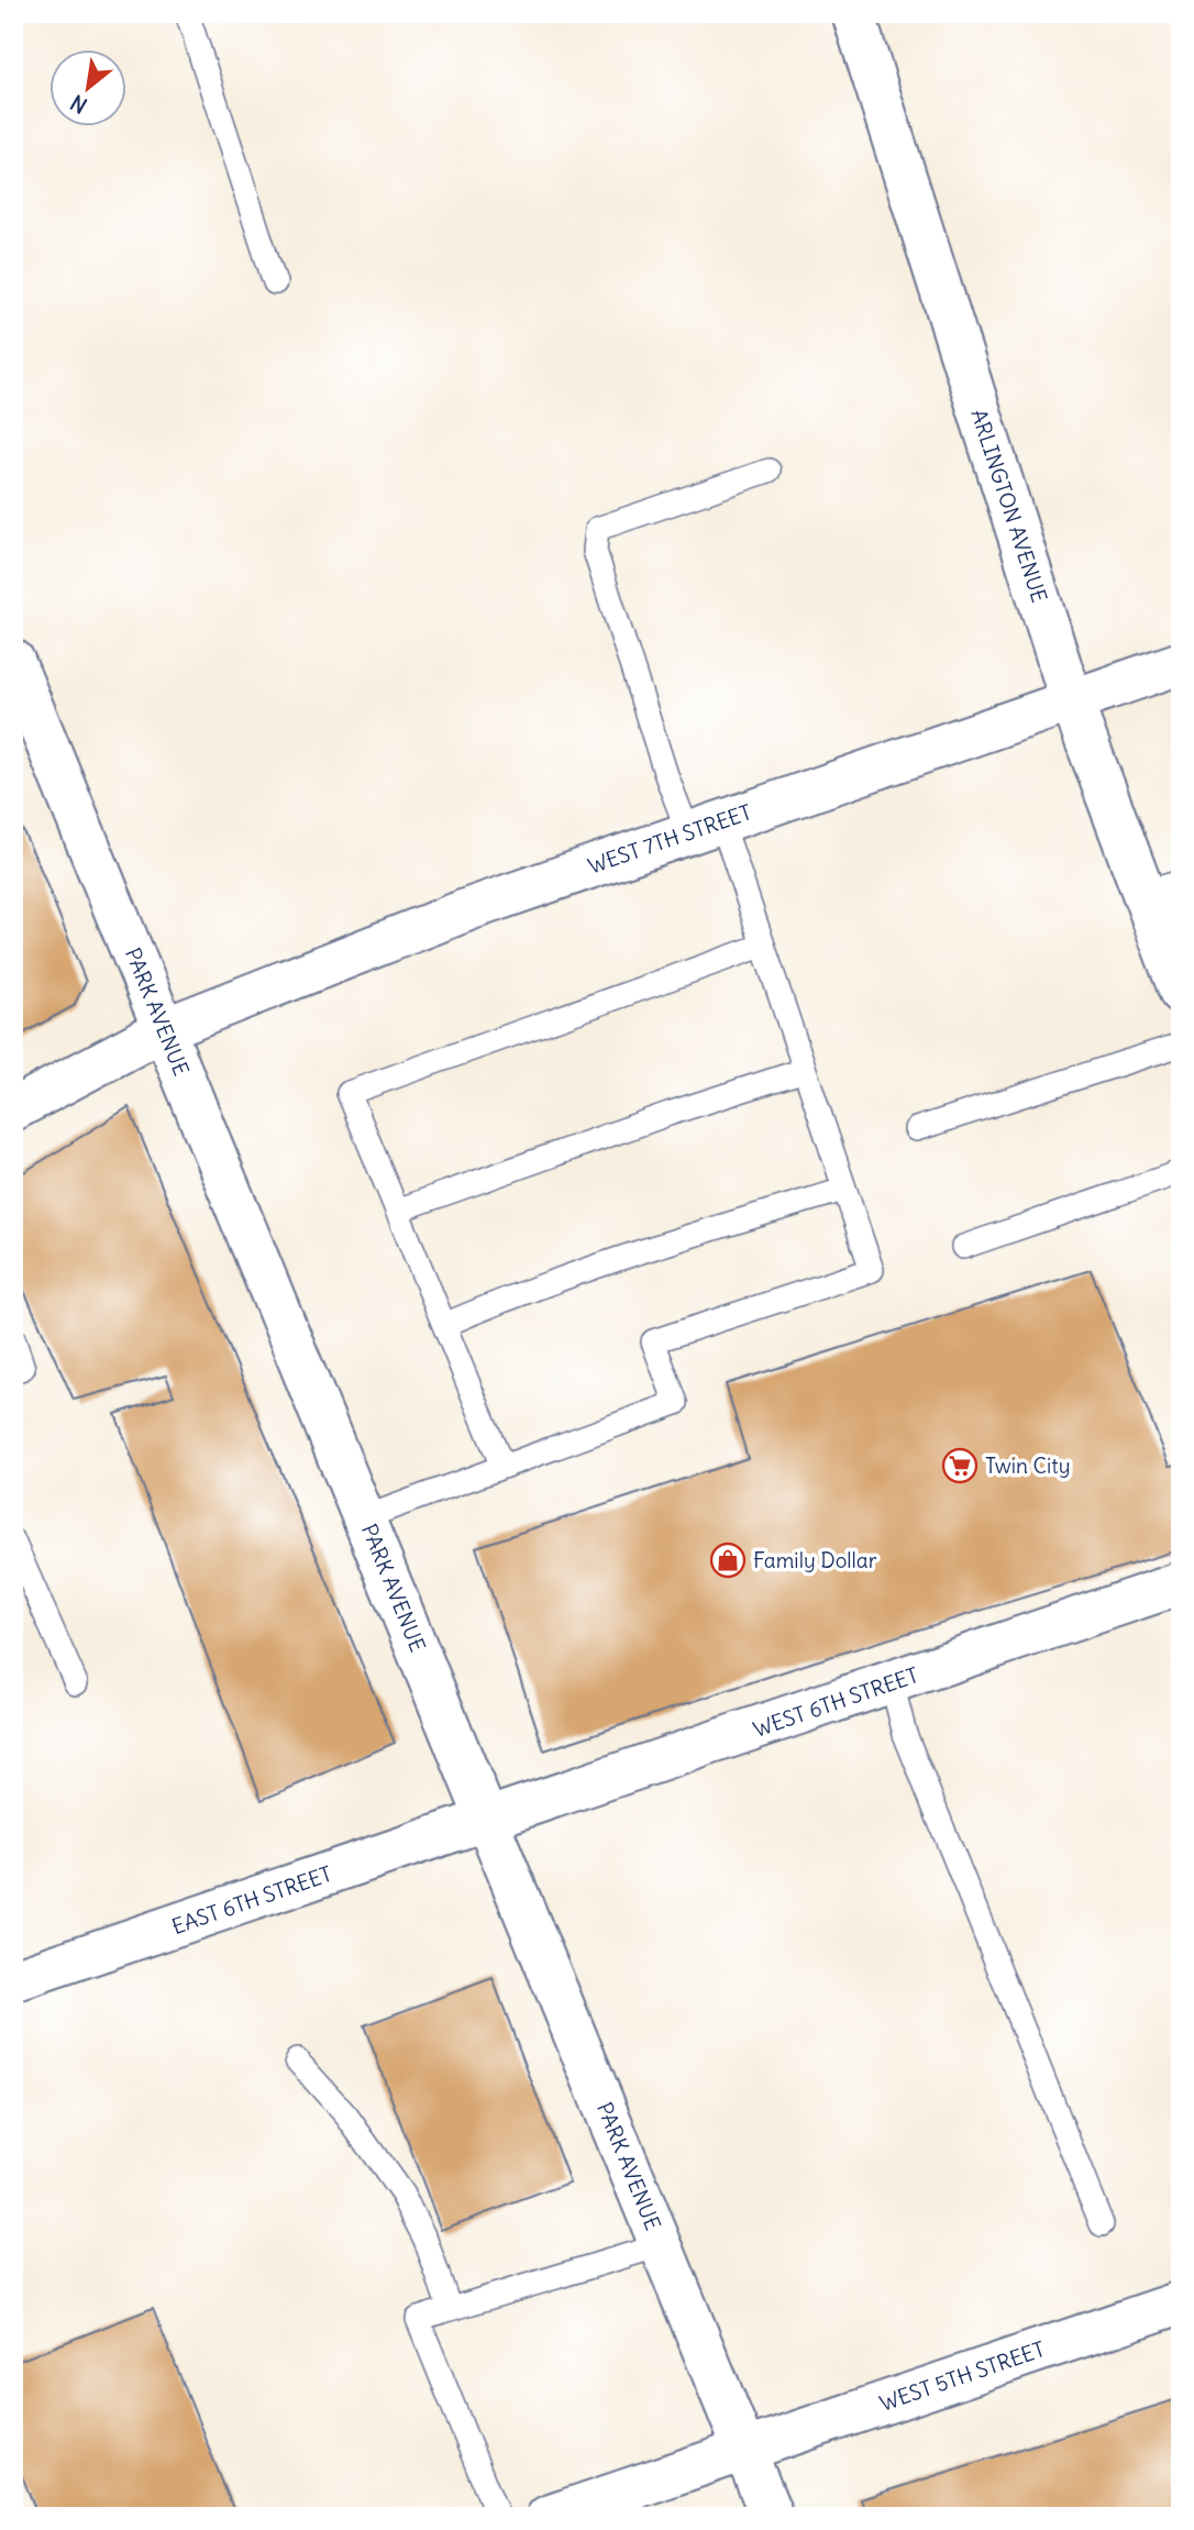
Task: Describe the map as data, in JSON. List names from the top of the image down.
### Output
{
  "streets": {
    "street": [
      "ARLINGTON AVENUE",
      "WEST 7TH STREET",
      "PARK AVENUE",
      "WEST 6TH STREET",
      "EAST 6TH STREET",
      "WEST 5TH STREET"
    ]
  },
  "crossings": [
    ["ARLINGTON AVENUE", "WEST 7TH STREET"],
    ["WEST 7TH STREET", "PARK AVENUE"],
    ["PARK AVENUE", "WEST 6TH STREET"],
    ["PARK AVENUE", "EAST 6TH STREET"],
    ["PARK AVENUE", "WEST 5TH STREET"],
    ["WEST 6TH STREET", "EAST 6TH STREET"]
  ],
  "places": {
    "supermarket": ["Twin City"],
    "shop": ["Family Dollar"]
  },
  "north": "bottom left"
}
